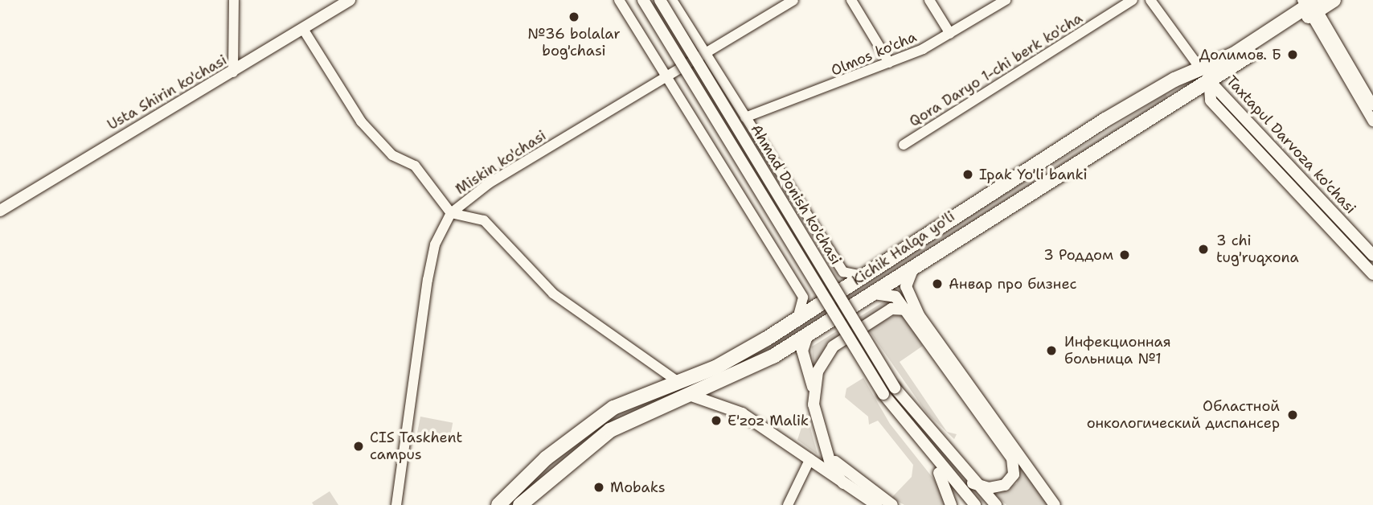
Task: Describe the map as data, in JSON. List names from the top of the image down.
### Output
{
  "streets": {
    "highway": ["Kichik Halqa yo'li"],
    "main road": ["Usta Shirin ko'chasi", "Taxtapul Darvoza ko'chasi", "Ahmad Donish ko'chasi"],
    "street": ["Olmos ko'cha", "Qora Daryo 1-chi berk ko'cha", "Miskin ko'chasi"]
  },
  "crossings": [
    ["Olmos ko'cha", "Ahmad Donish ko'chasi"],
    ["Taxtapul Darvoza ko'chasi", "Kichik Halqa yo'li"],
    ["Miskin ko'chasi", "Ahmad Donish ko'chasi"],
    ["Ahmad Donish ko'chasi", "Kichik Halqa yo'li"]
  ],
  "places": [
    "№36 bolalar bog'chasi",
    "Долимов. Б",
    "Ipak Yo'li banki",
    "3 chi tug'ruqxona",
    "3 Роддом",
    "Анвар про бизнес",
    "Инфекционная больница №1",
    "Областной онкологический диспансер",
    "E'zoz Malik",
    "CIS Taskhent campus",
    "Mobaks"
  ]
}
